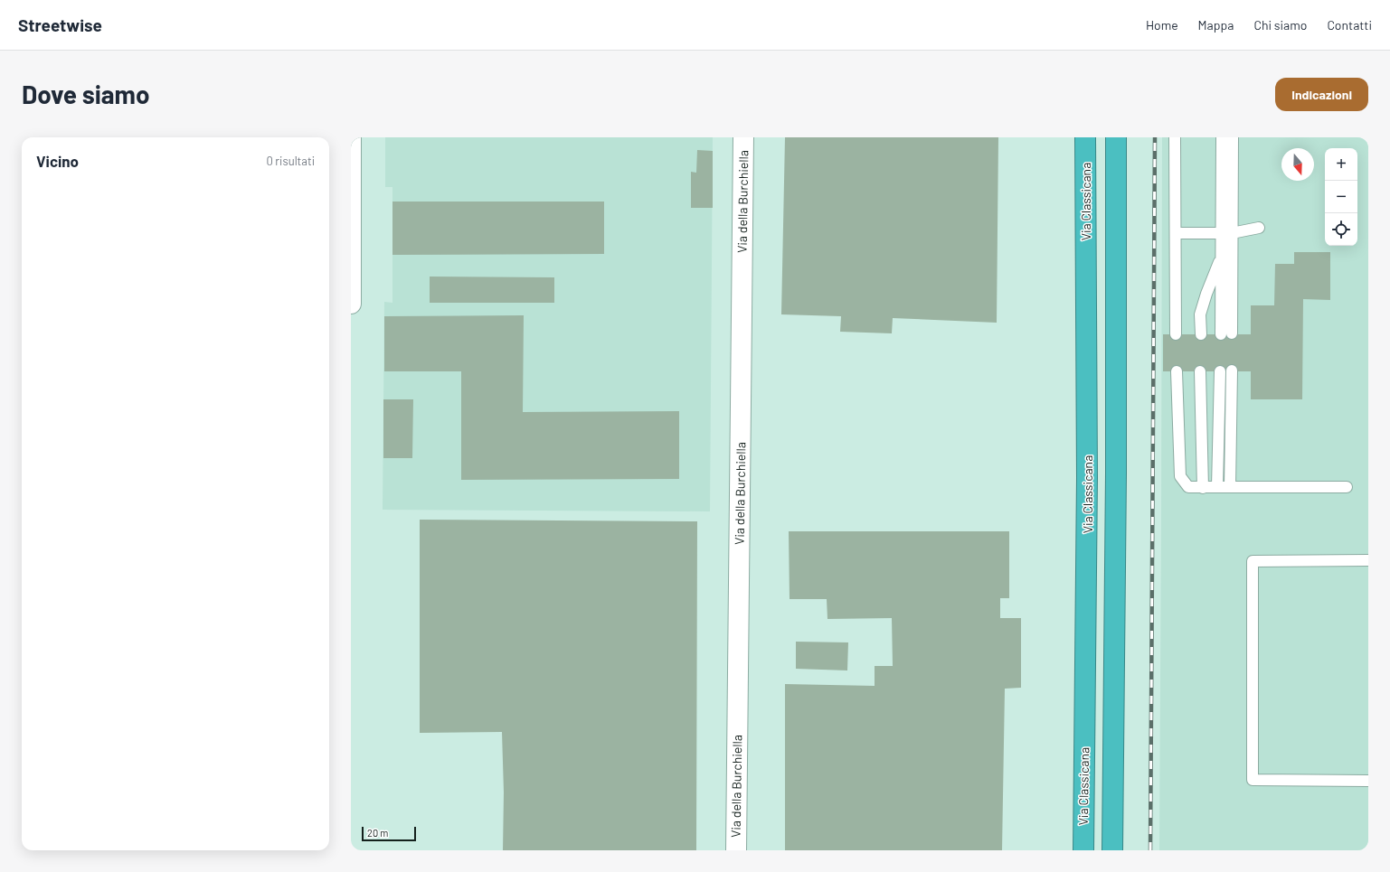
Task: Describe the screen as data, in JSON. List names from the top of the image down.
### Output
{
  "streets": {
    "highway": ["Via Classicana"],
    "street": ["Via della Burchiella"]
  },
  "scale_bar": "20 m",
  "north": "bottom",
  "page": {
    "header": "Streetwise",
    "nav": [
      "Home",
      "Mappa",
      "Chi siamo",
      "Contatti"
    ],
    "buttons": "Indicazioni",
    "title": "Dove siamo",
    "heading": ["Vicino", "0 risultati"],
    "map_buttons": ["+", "−"],
    "scale": "20 m"
  }
}
